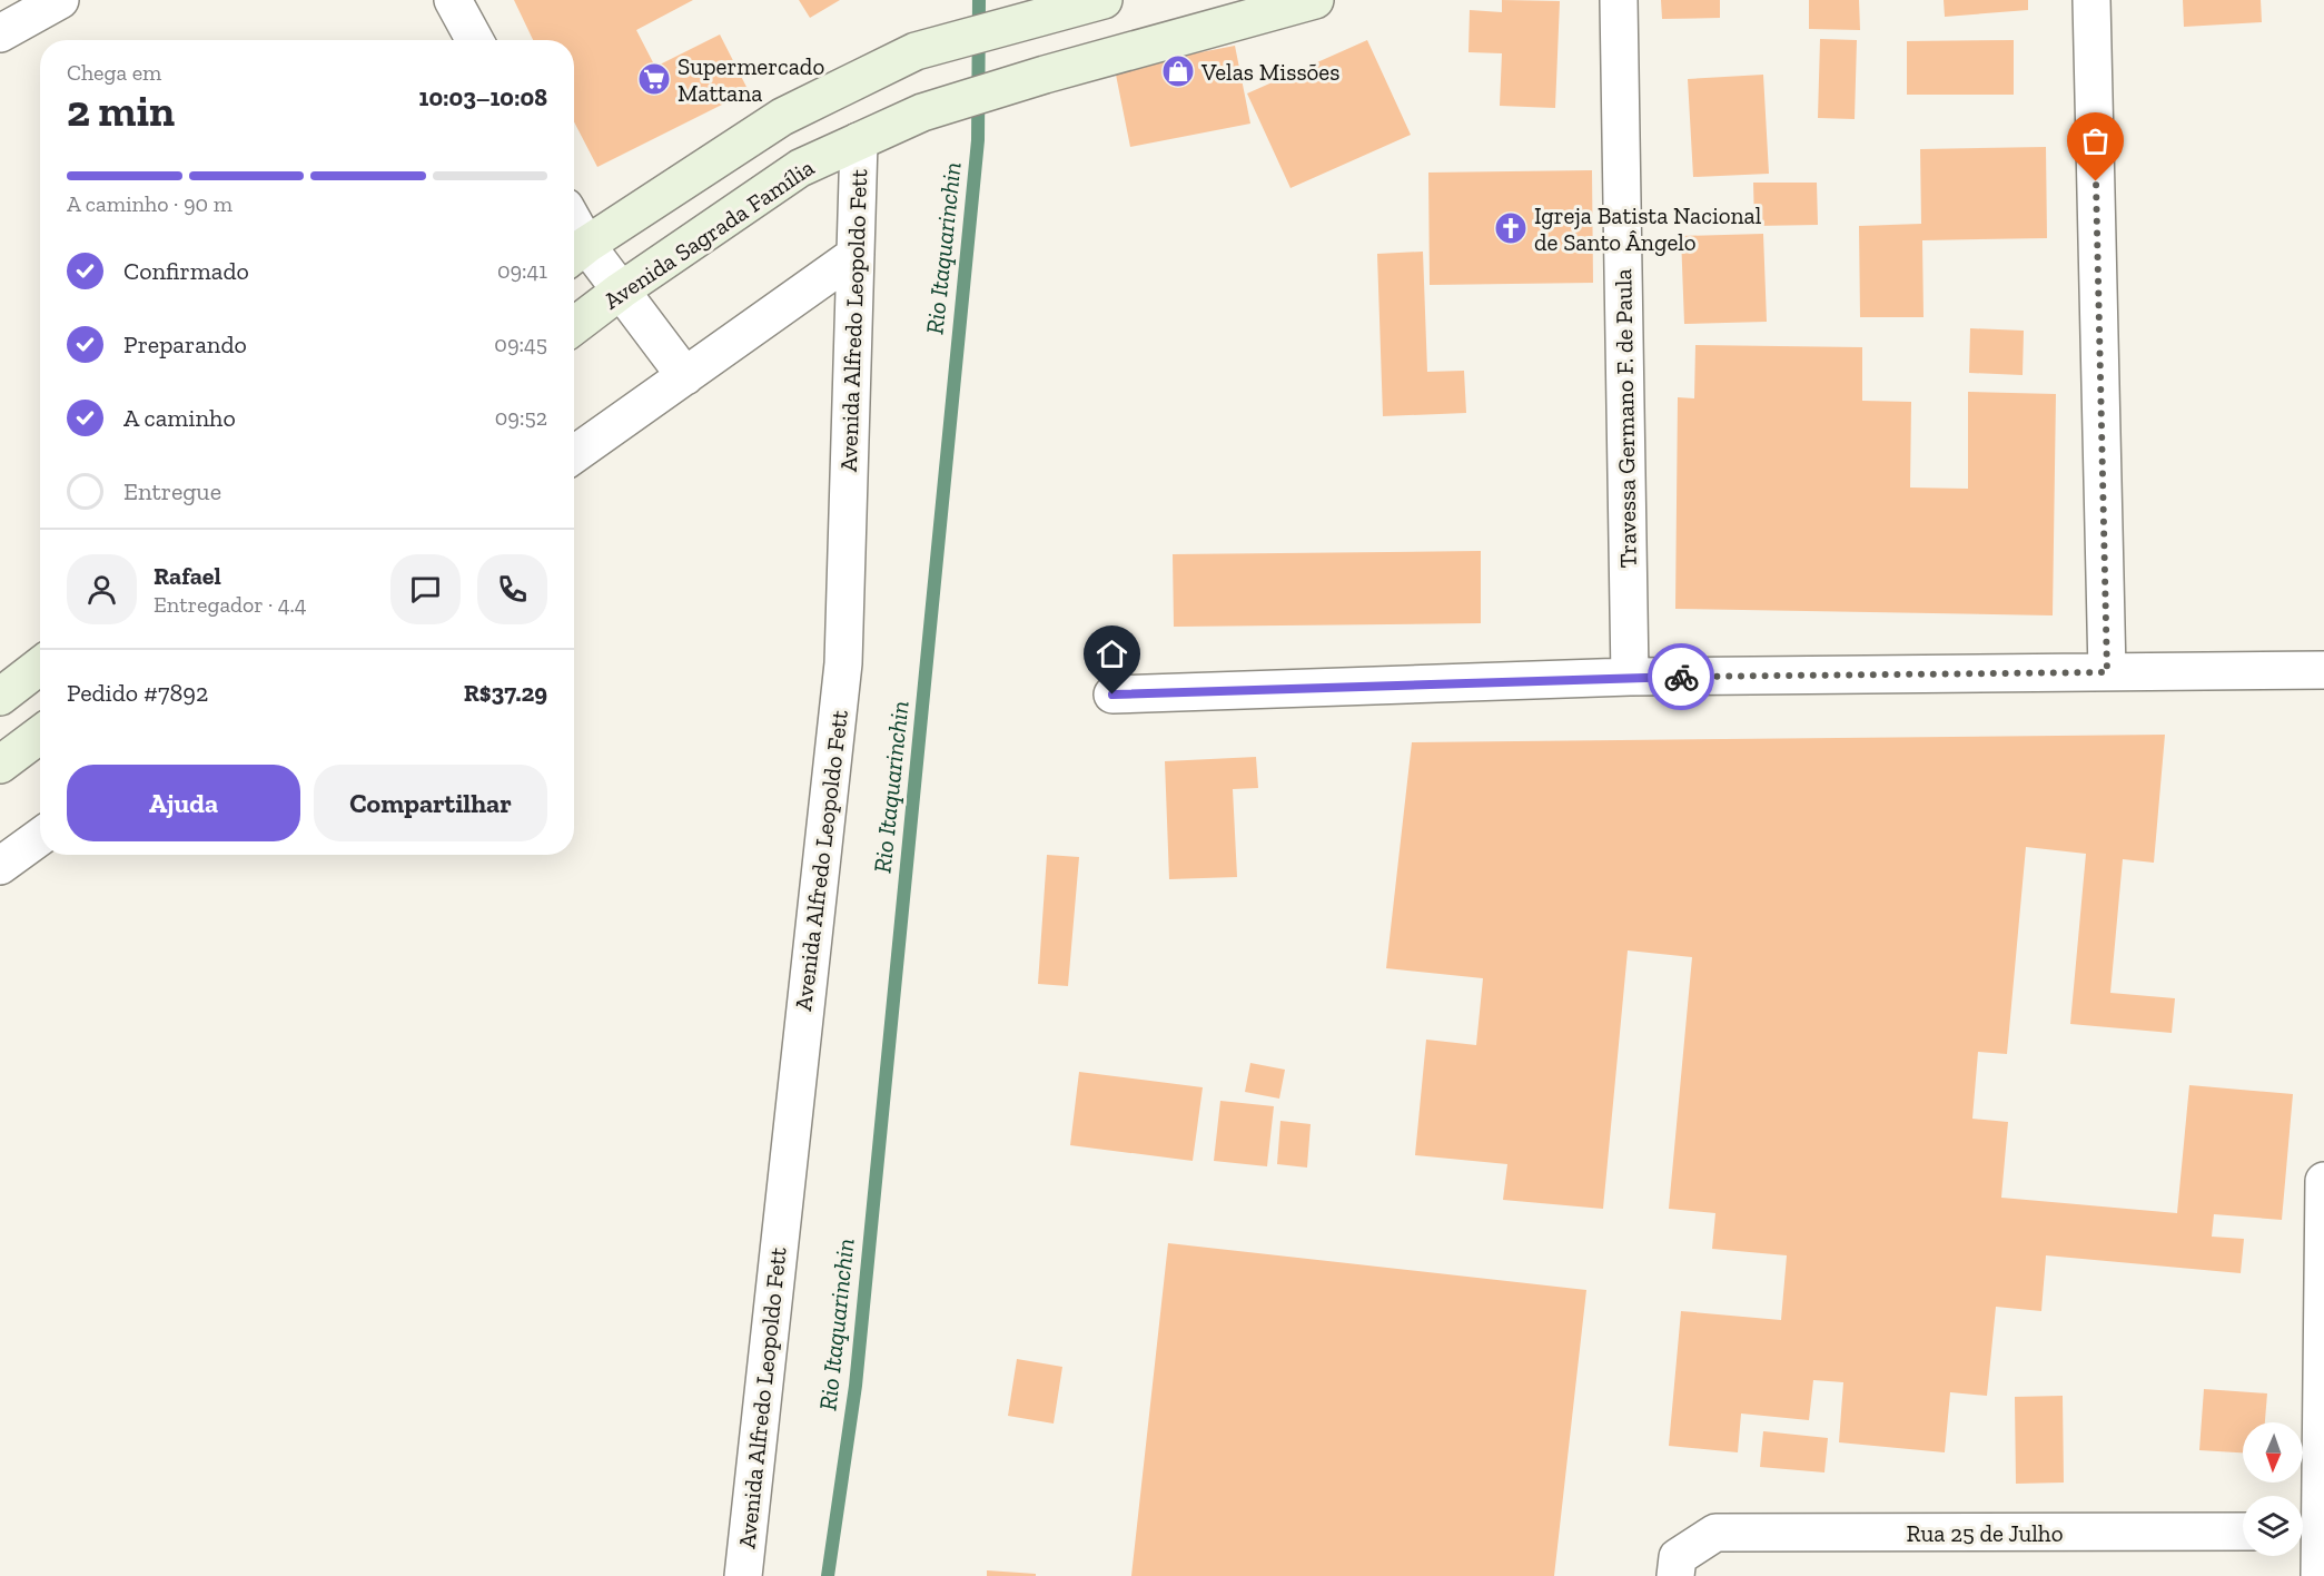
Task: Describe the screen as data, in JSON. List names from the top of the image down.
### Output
{
  "streets": {
    "main road": ["Avenida Sagrada Família"],
    "street": ["Avenida Alfredo Leopoldo Fett", "Travessa Germano F. de Paula", "Rua 25 de Julho"]
  },
  "crossings": [
    ["Avenida Sagrada Família", "Avenida Alfredo Leopoldo Fett"]
  ],
  "water": ["Rio Itaquarinchin"],
  "places": {
    "shop": ["Velas Missões"],
    "supermarket": ["Supermercado Mattana"],
    "church": ["Igreja Batista Nacional de Santo Ângelo"]
  },
  "north": "bottom",
  "page": {
    "heading": ["2 min", "Chega em", "10:03–10:08"],
    "panel": [
      "Rafael",
      "Entregador · 4.4",
      "Pedido #7892",
      "R$37.29"
    ],
    "bar": "A caminho · 90 m",
    "list": [
      ["Confirmado", "09:41"],
      ["Preparando", "09:45"],
      ["A caminho", "09:52"],
      "Entregue"
    ],
    "buttons": ["Ajuda", "Compartilhar"]
  }
}
